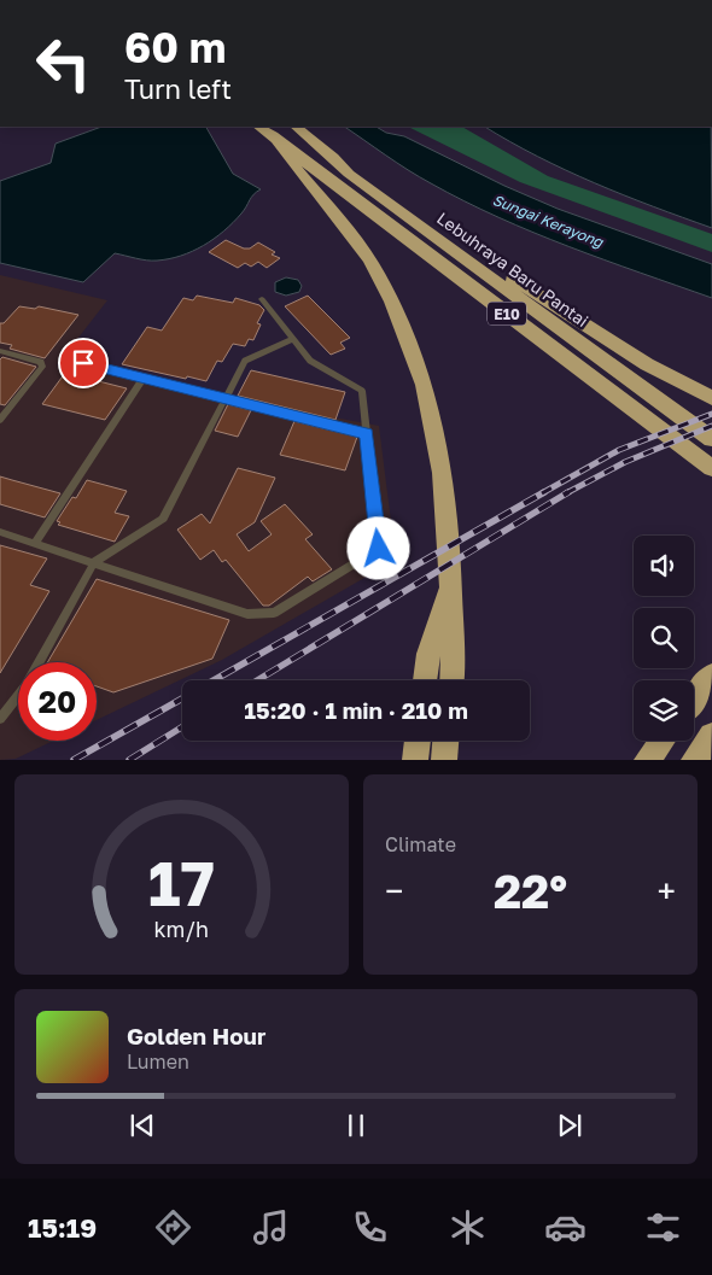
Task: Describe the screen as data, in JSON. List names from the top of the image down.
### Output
{
  "streets": {
    "highway": ["Lebuhraya Baru Pantai", "E10"]
  },
  "crossings": [
    ["Lebuhraya Baru Pantai", "E10"]
  ],
  "water": ["Sungai Kerayong"],
  "page": {
    "turn": ["60 m", "Turn left"],
    "limit": "20",
    "trip": "15:20 · 1 min · 210 m",
    "tile": "Climate",
    "heat": ["−", "22°", "+"],
    "song": ["Golden Hour", "Lumen"],
    "tabs": "15:19",
    "gauge": ["17", "km/h"]
  }
}
